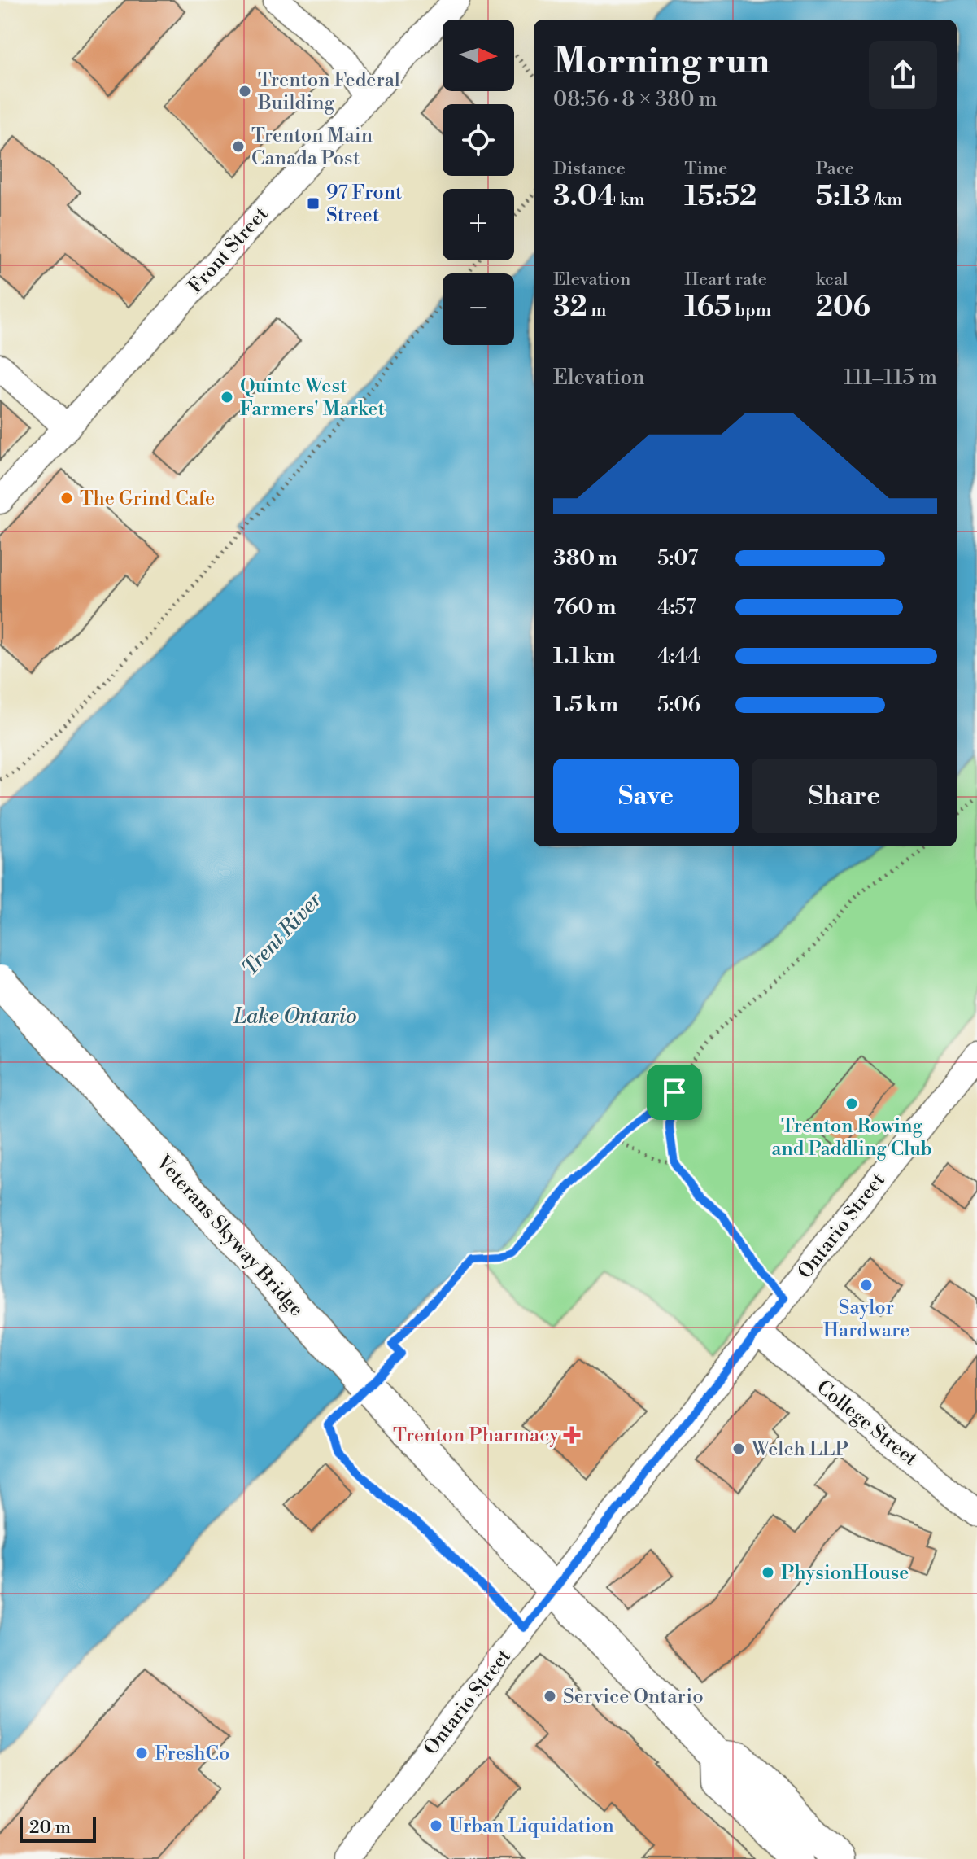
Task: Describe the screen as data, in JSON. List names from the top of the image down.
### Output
{
  "streets": {
    "main road": ["Veterans Skyway Bridge"],
    "street": ["Front Street", "Ontario Street", "College Street"]
  },
  "crossings": [
    ["Ontario Street", "Veterans Skyway Bridge"],
    ["Ontario Street", "College Street"]
  ],
  "water": ["Trent River", "Lake Ontario"],
  "places": {
    "other": [
      "Trenton Federal Building",
      "Trenton Main Canada Post",
      "Quinte West Farmers' Market",
      "The Grind Cafe",
      "Trenton Rowing and Paddling Club",
      "Saylor Hardware",
      "Welch LLP",
      "PhysionHouse",
      "Service Ontario",
      "FreshCo",
      "Urban Liquidation"
    ],
    "transit": ["97 Front Street"],
    "health": ["Trenton Pharmacy"]
  },
  "scale_bar": "20 m",
  "north": "right",
  "page": {
    "map_buttons": ["+", "−"],
    "heading": ["Morning run", "08:56 · 8 × 380 m"],
    "stats": [
      ["Distance", "3.04 km"],
      ["Time", "15:52"],
      ["Pace", "5:13 /km"],
      ["Elevation", "32 m"],
      ["Heart rate", "165 bpm"],
      ["kcal", "206"]
    ],
    "chart": ["Elevation", "111–115 m"],
    "list": [
      {
        "name": "380 m",
        "note": "5:07"
      },
      {
        "name": "760 m",
        "note": "4:57"
      },
      {
        "name": "1.1 km",
        "note": "4:44"
      },
      {
        "name": "1.5 km",
        "note": "5:06"
      }
    ],
    "buttons": ["Save", "Share"],
    "scale": "20 m"
  }
}
